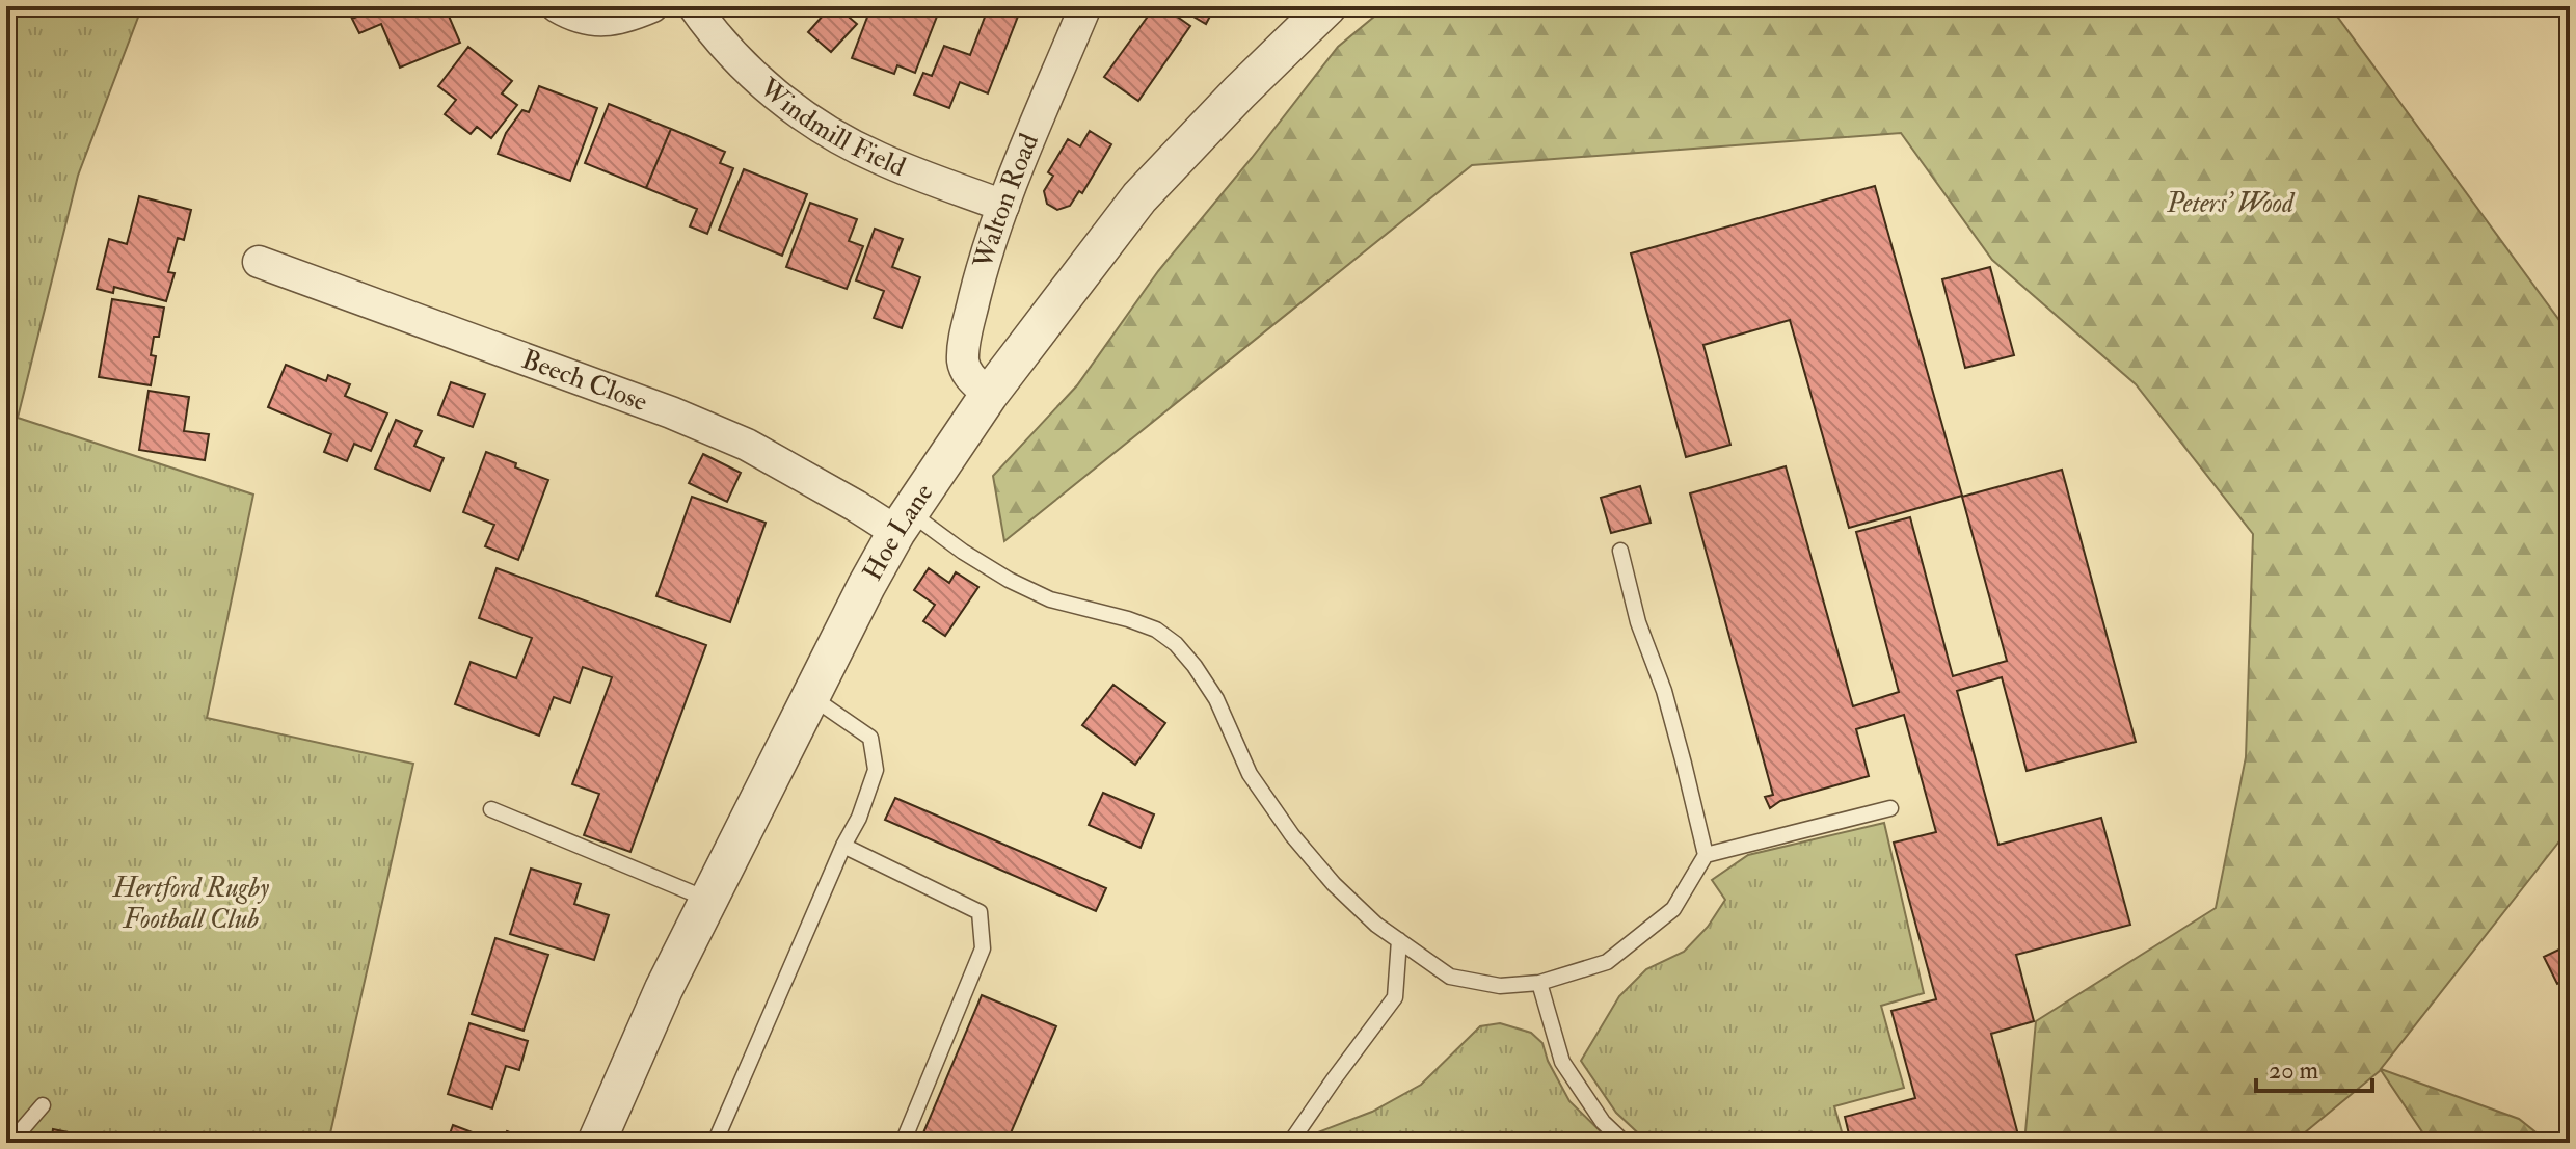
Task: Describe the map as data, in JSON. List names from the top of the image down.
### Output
{
  "streets": {
    "street": [
      "Windmill Field",
      "Walton Road",
      "Beech Close",
      "Hoe Lane"
    ]
  },
  "crossings": [
    ["Windmill Field", "Walton Road"],
    ["Walton Road", "Hoe Lane"],
    ["Beech Close", "Hoe Lane"]
  ],
  "parks": ["Peters' Wood", "Hertford Rugby Football Club"],
  "scale_bar": "20 m"
}
